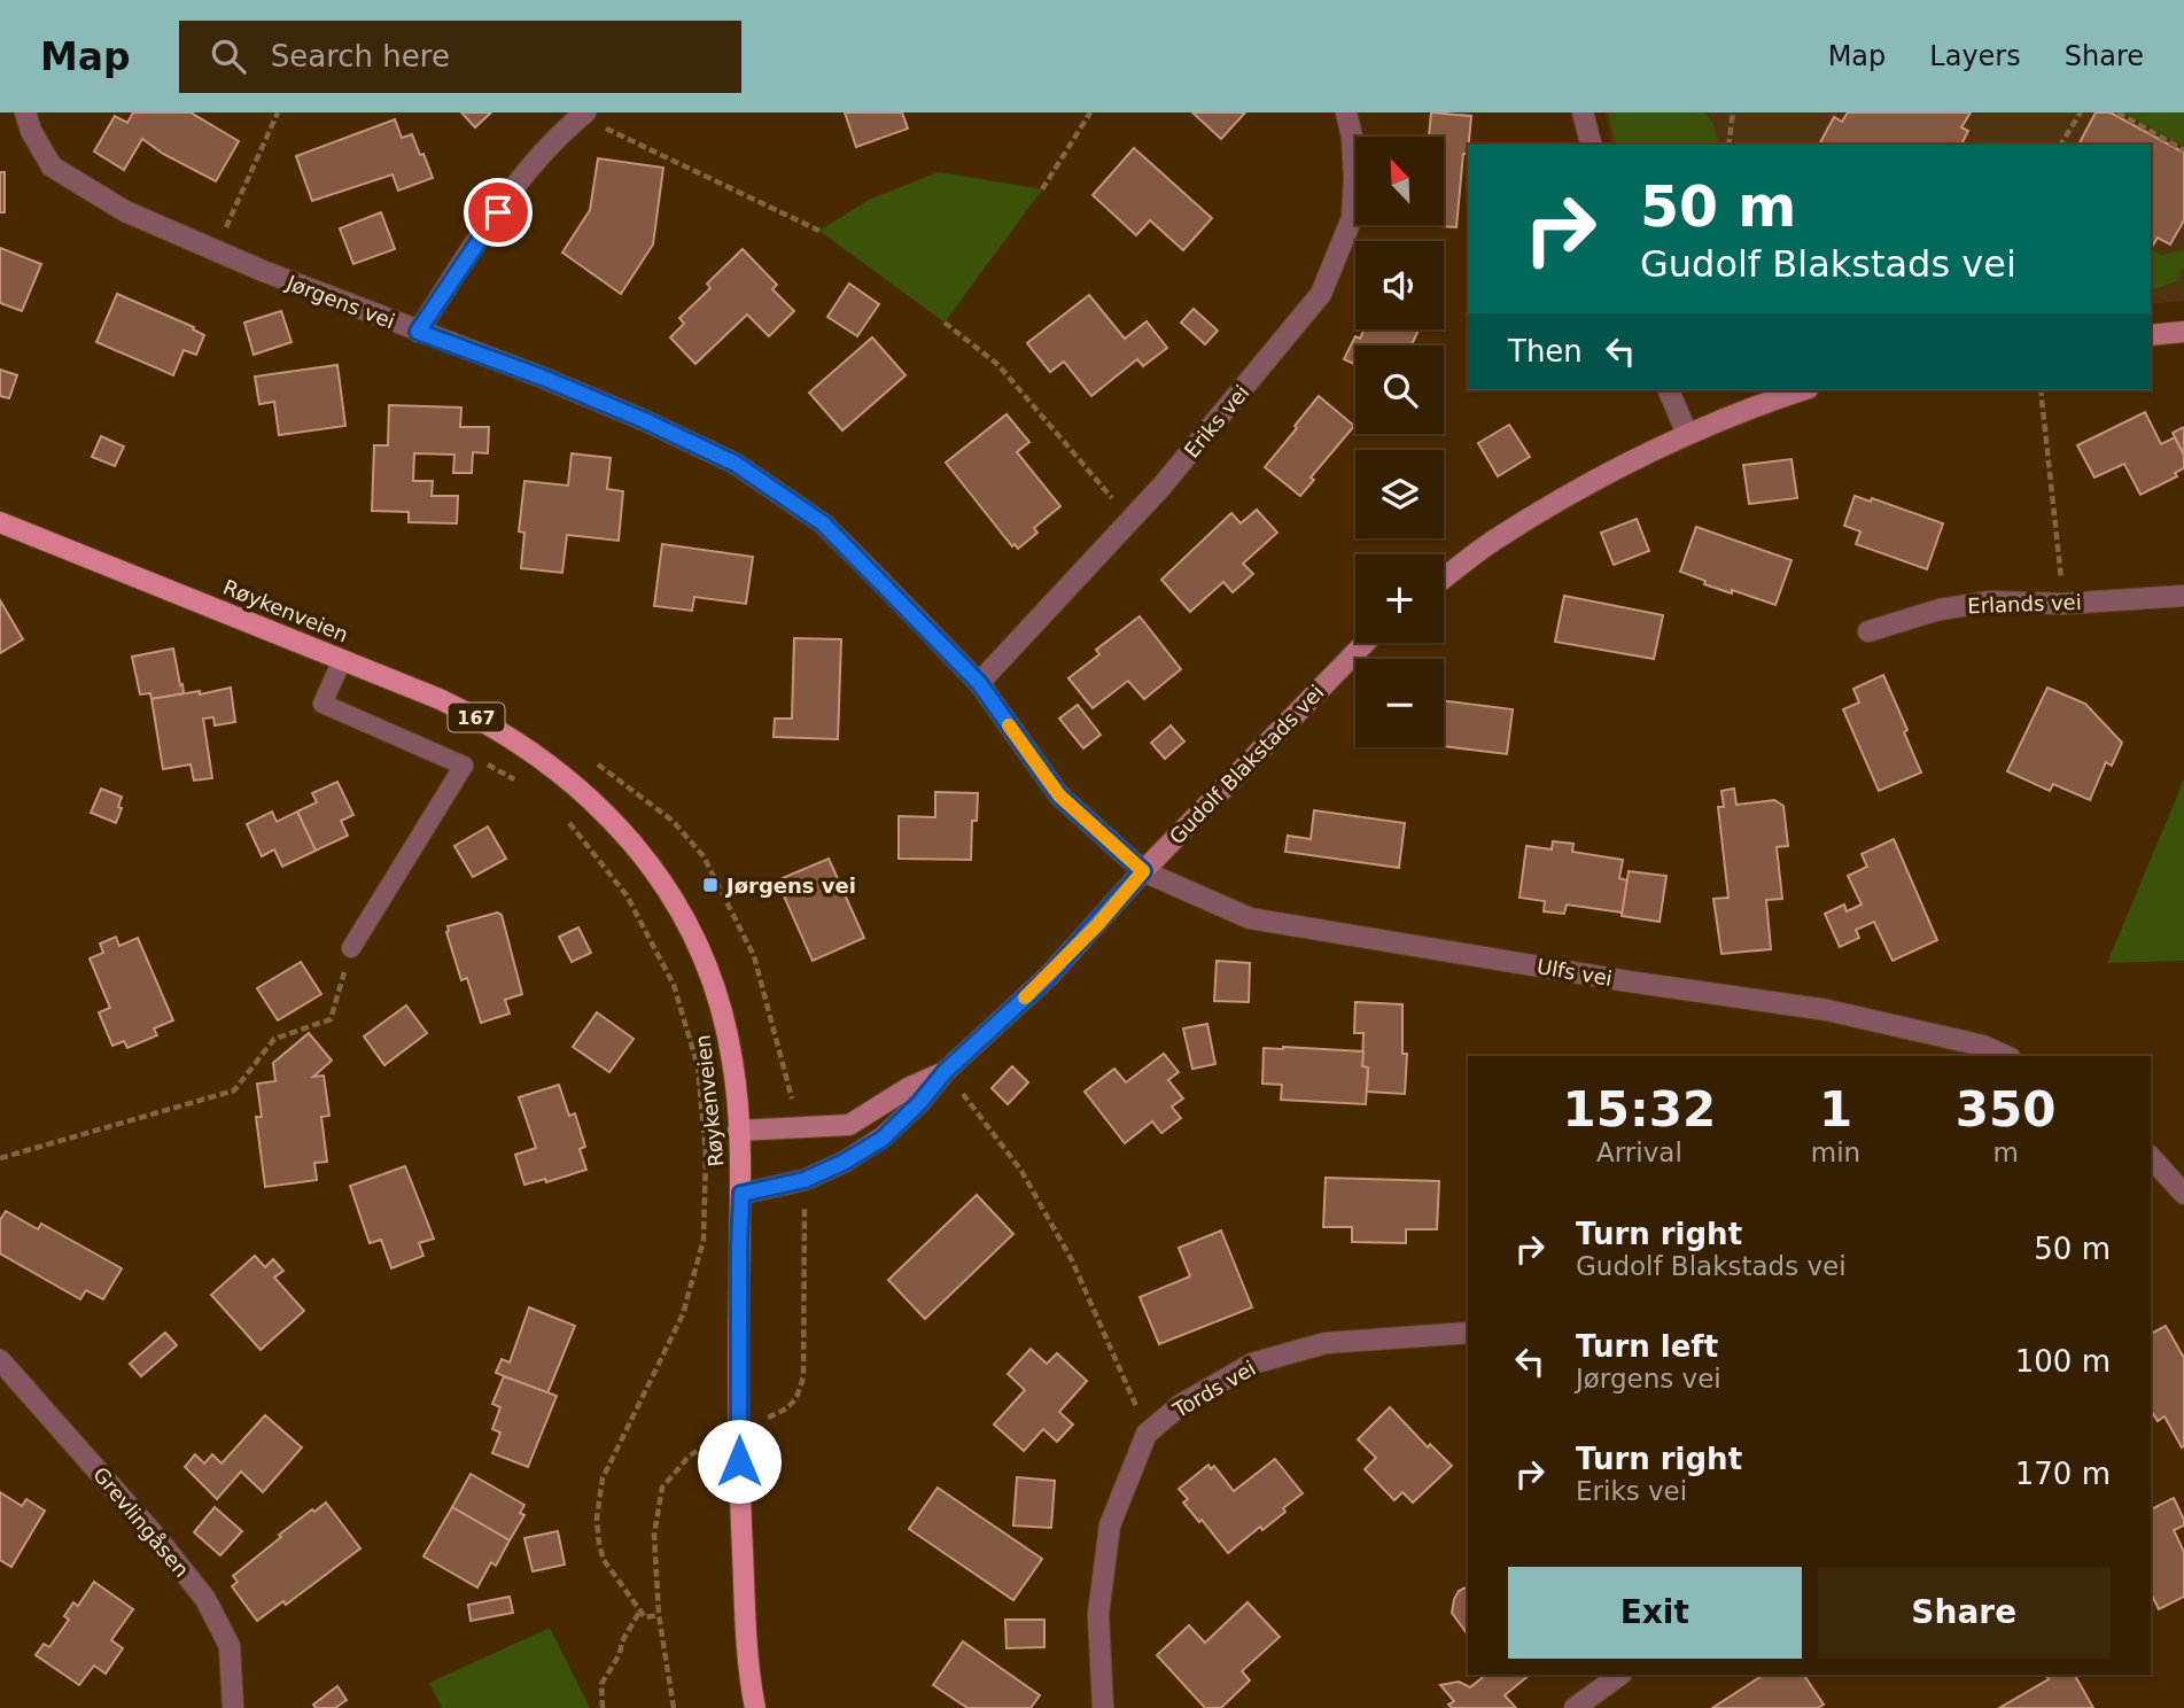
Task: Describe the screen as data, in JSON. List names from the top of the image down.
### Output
{
  "streets": {
    "main road": ["Røykenveien", "167"],
    "street": [
      "Jørgens vei",
      "Eriks vei",
      "Erlands vei",
      "Gudolf Blakstads vei",
      "Ulfs vei",
      "Tords vei",
      "Grevlingåsen"
    ]
  },
  "crossings": [
    ["Jørgens vei", "Eriks vei"],
    ["Jørgens vei", "Gudolf Blakstads vei"],
    ["Jørgens vei", "Ulfs vei"],
    ["Røykenveien", "Gudolf Blakstads vei"],
    ["Gudolf Blakstads vei", "Ulfs vei"]
  ],
  "places": {
    "transit": ["Jørgens vei"]
  },
  "north": "top left",
  "page": {
    "header": "Map",
    "search": "Search here",
    "nav": ["Map", "Layers", "Share"],
    "map_buttons": ["+", "−"],
    "turn": ["50 m", "Gudolf Blakstads vei"],
    "then": "Then",
    "eta": [
      "15:32",
      "Arrival",
      "1",
      "min",
      "350",
      "m"
    ],
    "list": [
      {
        "name": "Turn right",
        "note": "Gudolf Blakstads vei",
        "value": "50 m"
      },
      {
        "name": "Turn left",
        "note": "Jørgens vei",
        "value": "100 m"
      },
      {
        "name": "Turn right",
        "note": "Eriks vei",
        "value": "170 m"
      }
    ],
    "buttons": ["Exit", "Share"]
  }
}
